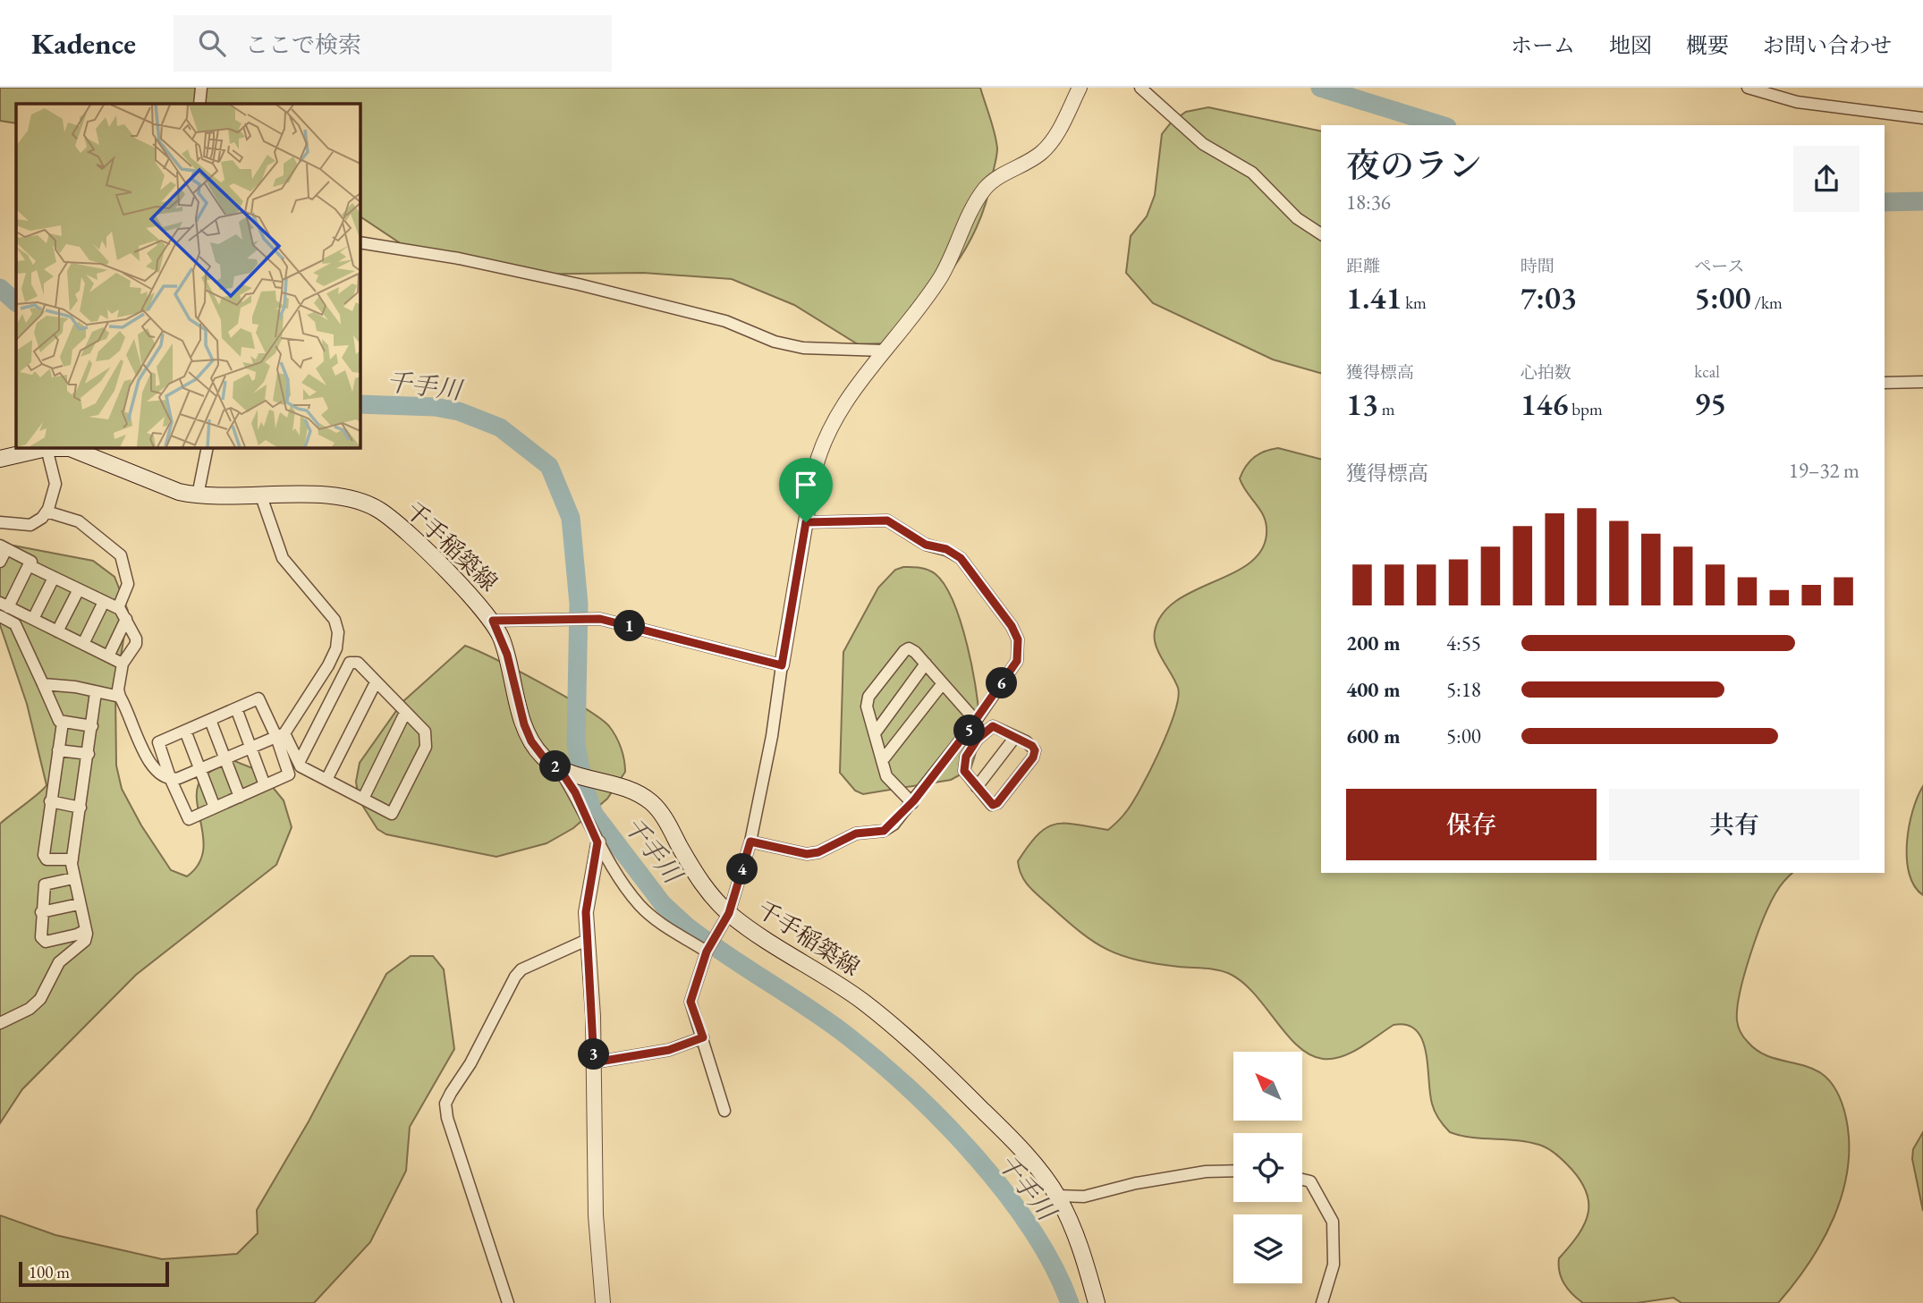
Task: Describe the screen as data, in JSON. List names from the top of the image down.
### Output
{
  "streets": {
    "main road": ["千手稲築線"]
  },
  "water": ["千手川"],
  "scale_bar": "100 m",
  "north": "top left",
  "page": {
    "header": "Kadence",
    "search": "ここで検索",
    "nav": [
      "ホーム",
      "地図",
      "概要",
      "お問い合わせ"
    ],
    "heading": ["夜のラン", "18:36"],
    "stats": [
      ["距離", "1.41 km"],
      ["時間", "7:03"],
      ["ペース", "5:00 /km"],
      ["獲得標高", "13 m"],
      ["心拍数", "146 bpm"],
      ["kcal", "95"]
    ],
    "chart": ["獲得標高", "19–32 m"],
    "pins": [
      "1",
      "6",
      "5",
      "2",
      "4",
      "3"
    ],
    "list": [
      {
        "name": "200 m",
        "note": "4:55"
      },
      {
        "name": "400 m",
        "note": "5:18"
      },
      {
        "name": "600 m",
        "note": "5:00"
      }
    ],
    "buttons": ["保存", "共有"],
    "scale": "100 m"
  }
}
